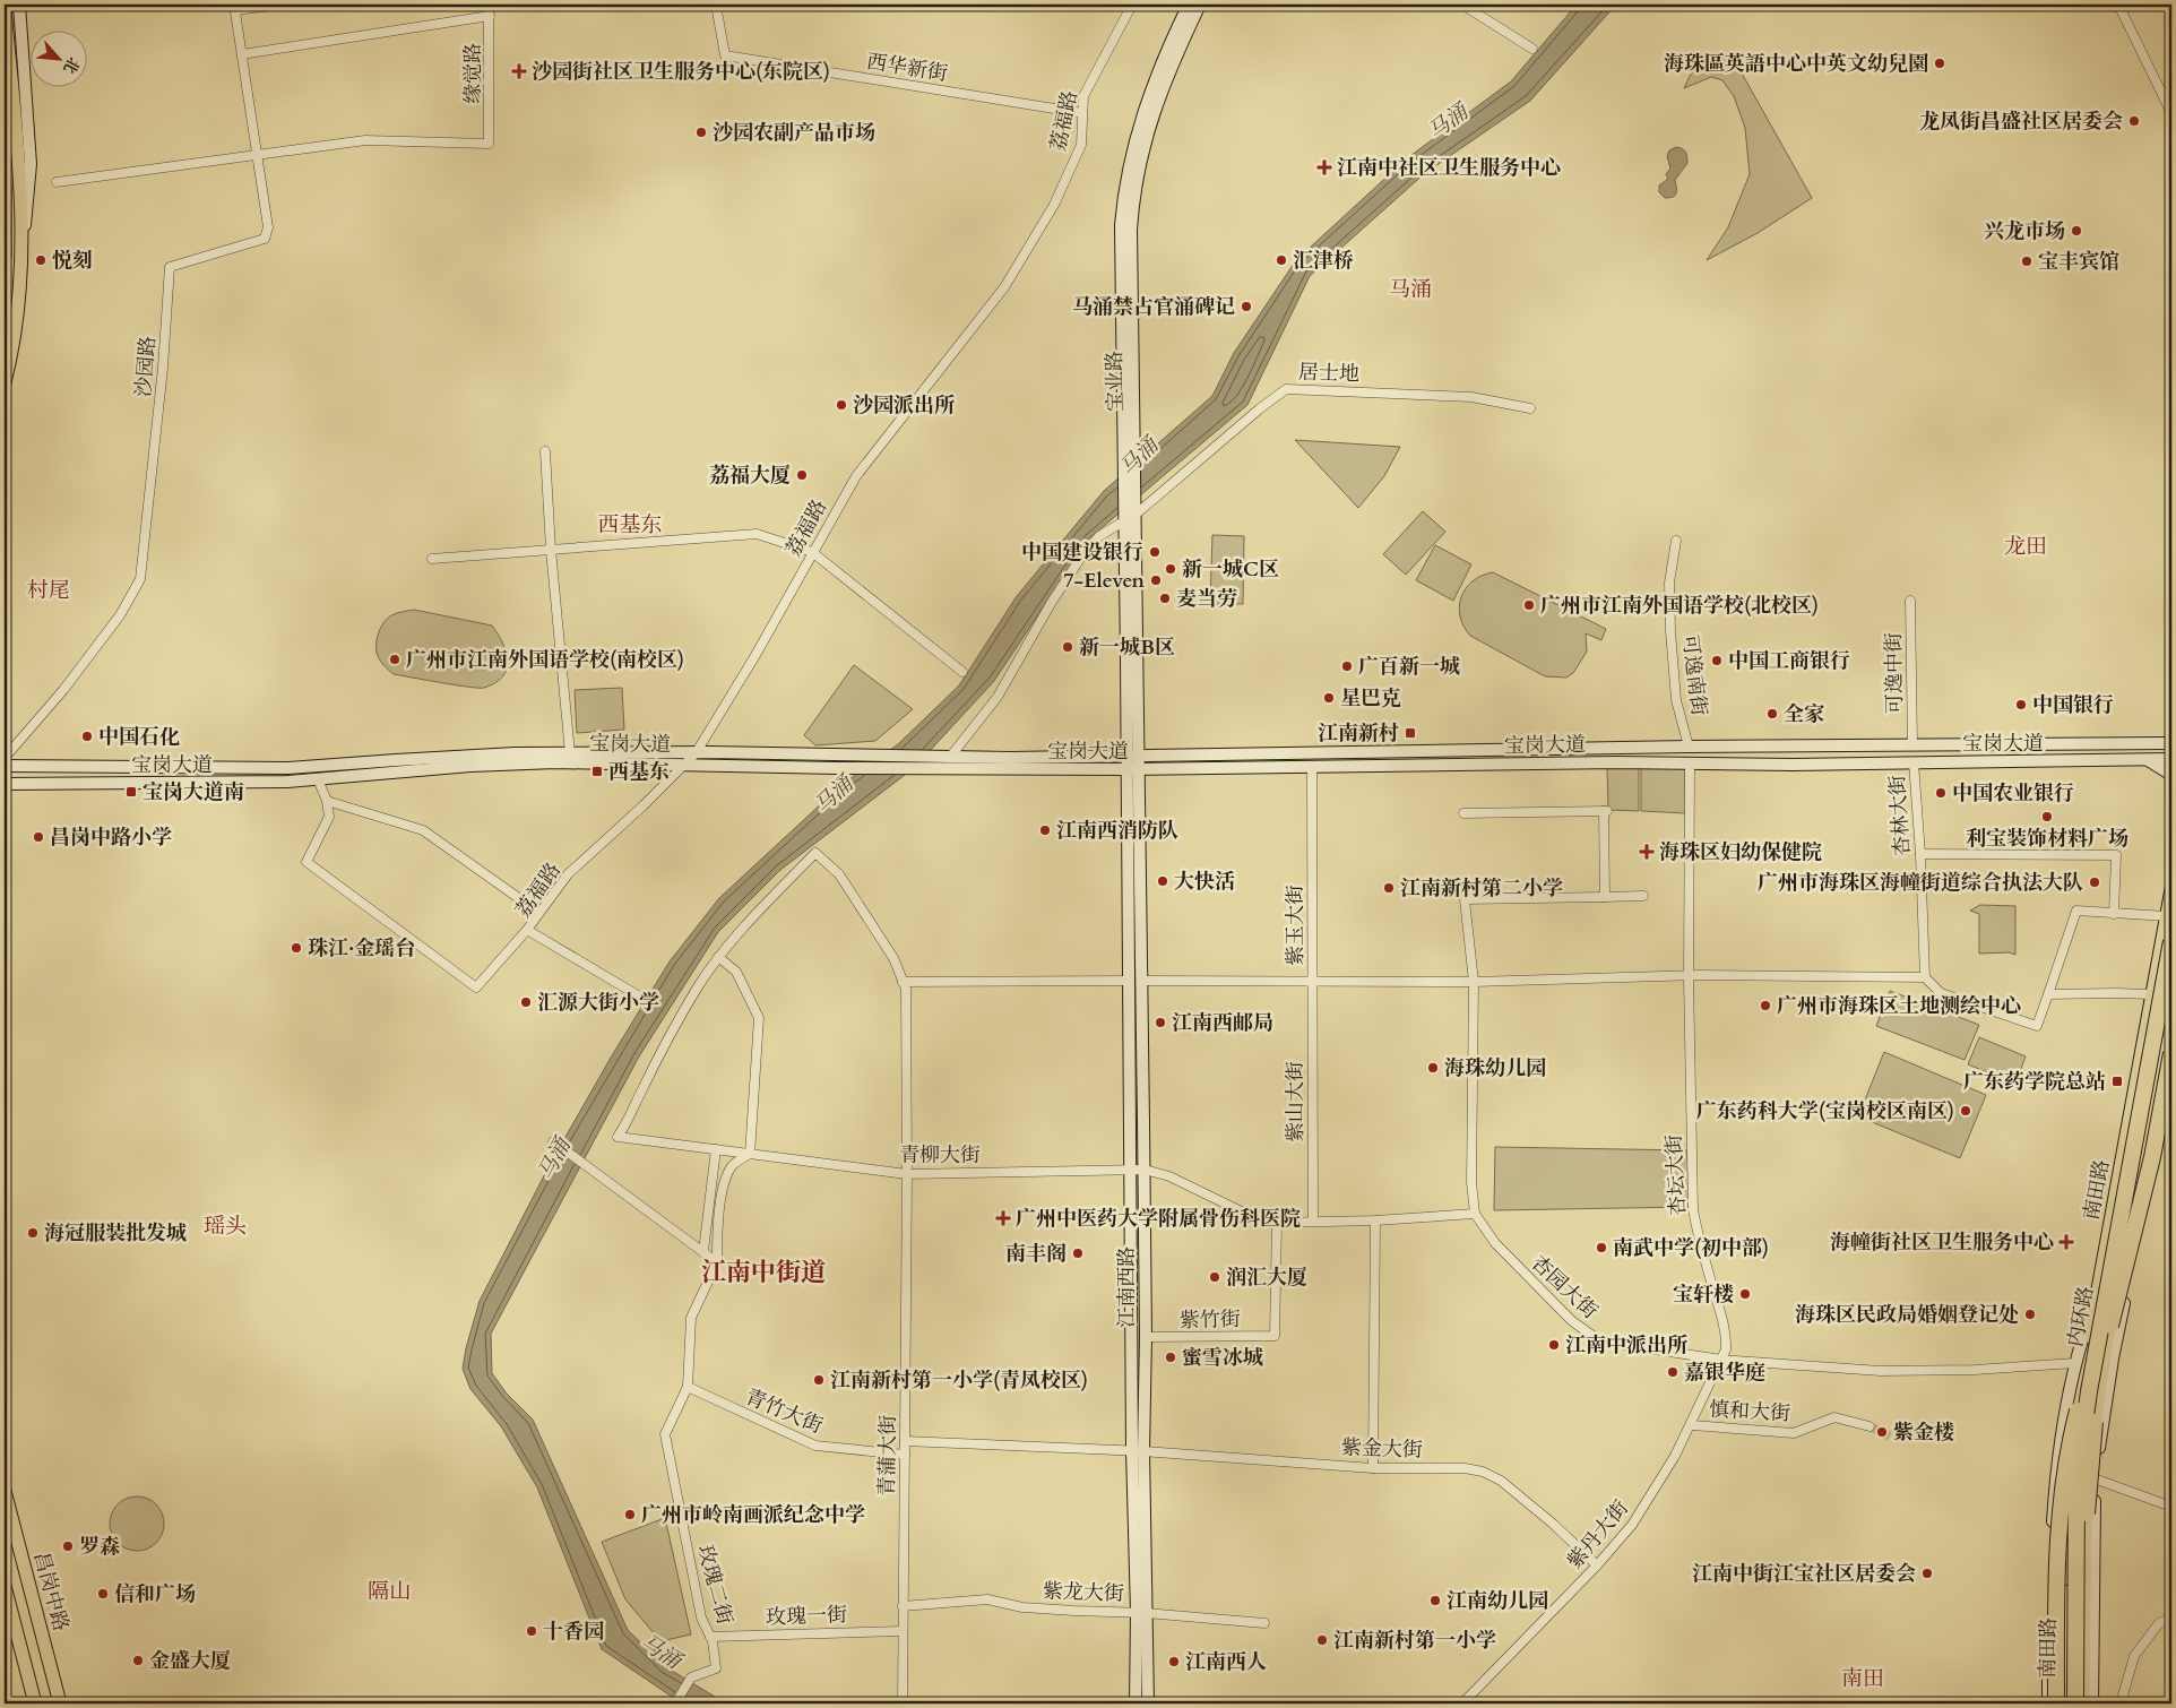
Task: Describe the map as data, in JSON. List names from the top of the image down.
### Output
{
  "streets": {
    "highway": ["内环路"],
    "main road": [
      "宝业路",
      "宝岗大道",
      "南田路",
      "江南西路",
      "昌岗中路"
    ],
    "street": [
      "西华新街",
      "缘觉路",
      "荔福路",
      "沙园路",
      "居士地",
      "可逸中街",
      "可逸南街",
      "杏林大街",
      "紫玉大街",
      "紫山大街",
      "青柳大街",
      "杏坛大街",
      "杏园大街",
      "紫竹街",
      "青竹大街",
      "慎和大街",
      "紫金大街",
      "青蒲大街",
      "紫丹大街",
      "玫瑰二街",
      "紫龙大街",
      "玫瑰一街"
    ]
  },
  "crossings": [
    ["西华新街", "荔福路"],
    ["缘觉路", "沙园路"],
    ["荔福路", "宝岗大道"],
    ["居士地", "宝业路"],
    ["居士地", "宝岗大道"],
    ["宝业路", "宝岗大道"],
    ["宝业路", "江南西路"],
    ["可逸中街", "宝岗大道"],
    ["可逸南街", "宝岗大道"],
    ["宝岗大道", "杏林大街"],
    ["宝岗大道", "紫玉大街"],
    ["宝岗大道", "杏坛大街"],
    ["宝岗大道", "江南西路"],
    ["紫玉大街", "紫山大街"],
    ["紫玉大街", "江南西路"],
    ["青柳大街", "青蒲大街"],
    ["杏坛大街", "杏园大街"],
    ["杏坛大街", "紫丹大街"],
    ["南田路", "内环路"],
    ["江南西路", "紫竹街"],
    ["江南西路", "紫金大街"],
    ["杏园大街", "紫丹大街"],
    ["青竹大街", "青蒲大街"],
    ["青竹大街", "玫瑰二街"],
    ["慎和大街", "紫丹大街"],
    ["紫金大街", "紫丹大街"],
    ["青蒲大街", "紫龙大街"],
    ["青蒲大街", "玫瑰一街"],
    ["玫瑰二街", "玫瑰一街"]
  ],
  "districts": [
    "马涌",
    "西基东",
    "龙田",
    "村尾",
    "瑶头",
    "江南中街道",
    "隔山",
    "南田"
  ],
  "water": ["马涌"],
  "places": {
    "other": [
      "海珠區英語中心中英文幼兒園",
      "龙凤街昌盛社区居委会",
      "沙园农副产品市场",
      "兴龙市场",
      "悦刻",
      "汇津桥",
      "宝丰宾馆",
      "马涌禁占官涌碑记",
      "沙园派出所",
      "荔福大厦",
      "中国建设银行",
      "新一城C区",
      "7-Eleven",
      "麦当劳",
      "广州市江南外国语学校(北校区)",
      "新一城B区",
      "广州市江南外国语学校(南校区)",
      "中国工商银行",
      "广百新一城",
      "星巴克",
      "中国银行",
      "全家",
      "中国石化",
      "中国农业银行",
      "利宝装饰材料广场",
      "江南西消防队",
      "昌岗中路小学",
      "大快活",
      "广州市海珠区海幢街道综合执法大队",
      "江南新村第二小学",
      "珠江·金瑶台",
      "汇源大街小学",
      "广州市海珠区土地测绘中心",
      "江南西邮局",
      "海珠幼儿园",
      "广东药科大学(宝岗校区南区)",
      "海冠服装批发城",
      "南武中学(初中部)",
      "南丰阁",
      "润汇大厦",
      "宝轩楼",
      "海珠区民政局婚姻登记处",
      "江南中派出所",
      "蜜雪冰城",
      "嘉银华庭",
      "江南新村第一小学(青凤校区)",
      "紫金楼",
      "广州市岭南画派纪念中学",
      "罗森",
      "江南中街江宝社区居委会",
      "信和广场",
      "江南幼儿园",
      "十香园",
      "江南新村第一小学",
      "金盛大厦",
      "江南西人"
    ],
    "health": [
      "沙园街社区卫生服务中心(东院区)",
      "江南中社区卫生服务中心",
      "海珠区妇幼保健院",
      "广州中医药大学附属骨伤科医院",
      "海幢街社区卫生服务中心"
    ],
    "transit": [
      "江南新村",
      "西基东",
      "宝岗大道南",
      "广东药学院总站"
    ]
  },
  "north": "bottom right"
}
